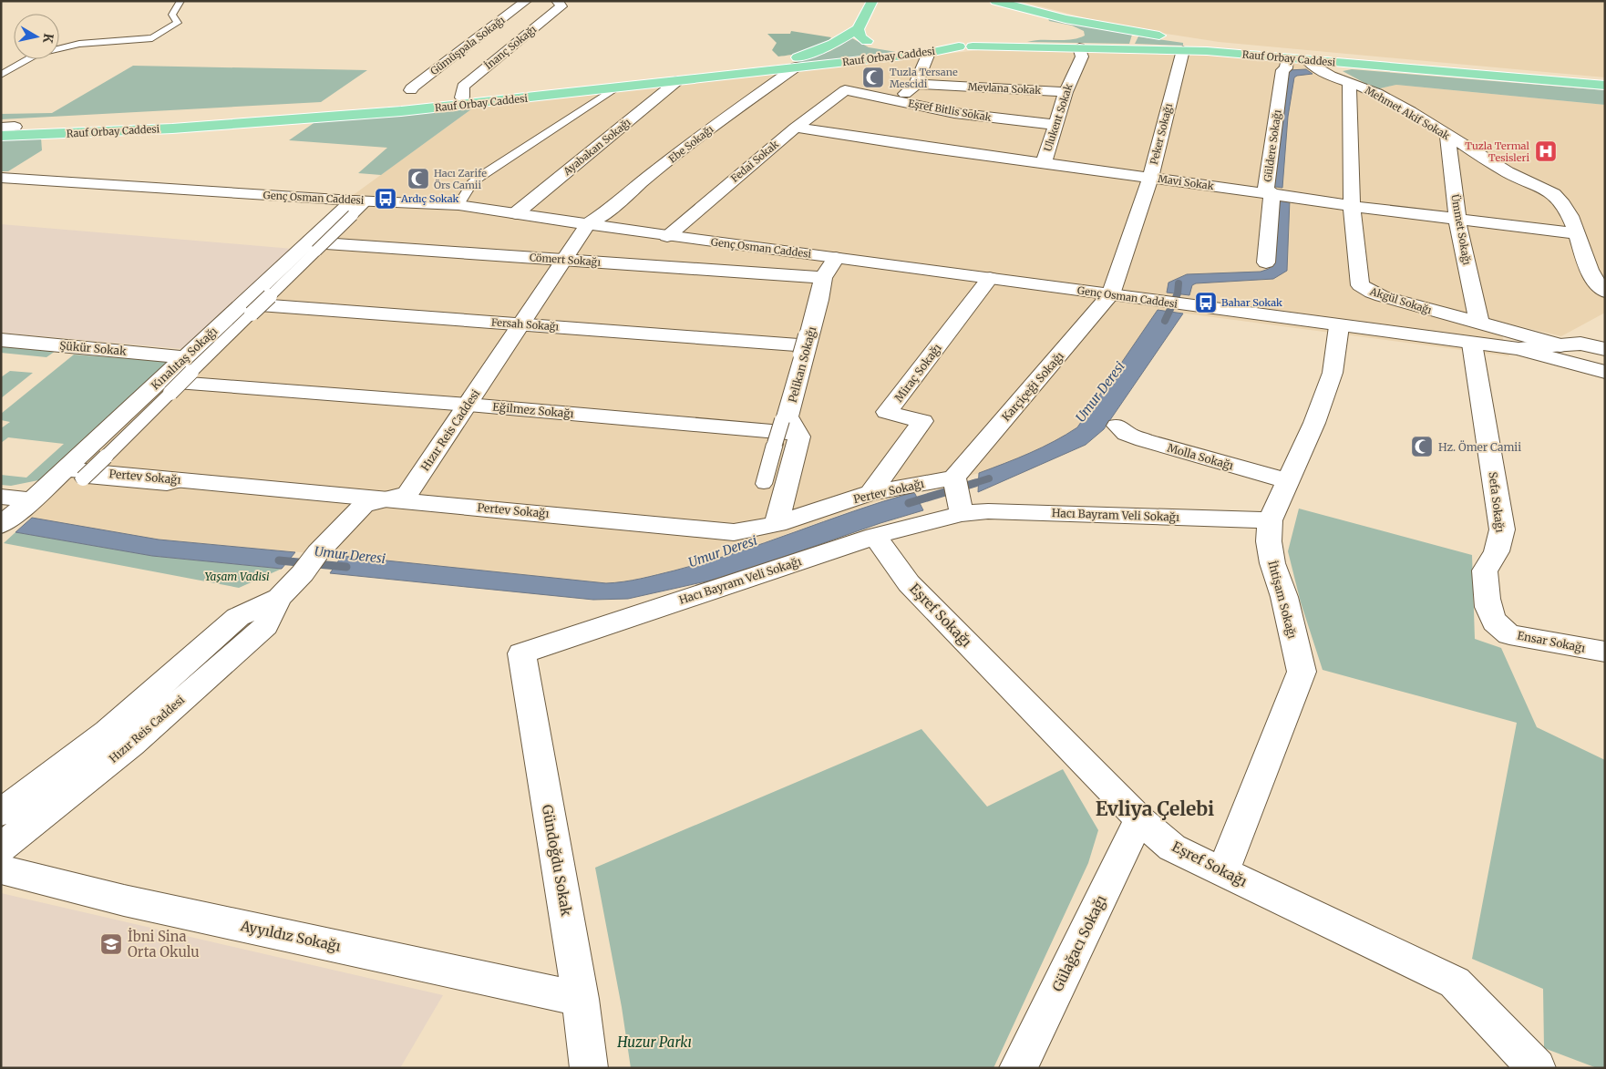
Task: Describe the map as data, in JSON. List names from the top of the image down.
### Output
{
  "streets": {
    "main road": ["Rauf Orbay Caddesi"],
    "street": [
      "Gümüşpala Sokağı",
      "İnanç Sokağı",
      "Mevlana Sokak",
      "Eşref Bitlis Sokak",
      "Mehmet Akif Sokak",
      "Ulukent Sokak",
      "Peker Sokağı",
      "Ebe Sokağı",
      "Güldere Sokağı",
      "Ayabakan Sokağı",
      "Fedai Sokak",
      "Mavi Sokak",
      "Genç Osman Caddesi",
      "Ümmet Sokağı",
      "Cömert Sokağı",
      "Akgül Sokağı",
      "Fersah Sokağı",
      "Şükür Sokak",
      "Kınalıtaş Sokağı",
      "Pelikan Sokağı",
      "Miraç Sokağı",
      "Karçiçeği Sokağı",
      "Eğilmez Sokağı",
      "Hızır Reis Caddesi",
      "Molla Sokağı",
      "Pertev Sokağı",
      "Sefa Sokağı",
      "Hacı Bayram Veli Sokağı",
      "İhtişam Sokağı",
      "Eşref Sokağı",
      "Ensar Sokağı",
      "Gündoğdu Sokak",
      "Ayyıldız Sokağı",
      "Gülağacı Sokağı"
    ]
  },
  "crossings": [
    ["İnanç Sokağı", "Rauf Orbay Caddesi"],
    ["Rauf Orbay Caddesi", "Mehmet Akif Sokak"],
    ["Rauf Orbay Caddesi", "Ulukent Sokak"],
    ["Rauf Orbay Caddesi", "Peker Sokağı"],
    ["Rauf Orbay Caddesi", "Ebe Sokağı"],
    ["Rauf Orbay Caddesi", "Güldere Sokağı"],
    ["Rauf Orbay Caddesi", "Ayabakan Sokağı"],
    ["Mevlana Sokak", "Ulukent Sokak"],
    ["Eşref Bitlis Sokak", "Ulukent Sokak"],
    ["Eşref Bitlis Sokak", "Fedai Sokak"],
    ["Mehmet Akif Sokak", "Mavi Sokak"],
    ["Mehmet Akif Sokak", "Ümmet Sokağı"],
    ["Mehmet Akif Sokak", "Akgül Sokağı"],
    ["Ulukent Sokak", "Mavi Sokak"],
    ["Peker Sokağı", "Mavi Sokak"],
    ["Peker Sokağı", "Genç Osman Caddesi"],
    ["Peker Sokağı", "Karçiçeği Sokağı"],
    ["Ebe Sokağı", "Genç Osman Caddesi"],
    ["Ebe Sokağı", "Hızır Reis Caddesi"],
    ["Güldere Sokağı", "Mavi Sokak"],
    ["Ayabakan Sokağı", "Genç Osman Caddesi"],
    ["Fedai Sokak", "Mavi Sokak"],
    ["Fedai Sokak", "Genç Osman Caddesi"],
    ["Mavi Sokak", "Ümmet Sokağı"],
    ["Mavi Sokak", "Akgül Sokağı"],
    ["Genç Osman Caddesi", "Ümmet Sokağı"],
    ["Genç Osman Caddesi", "Akgül Sokağı"],
    ["Genç Osman Caddesi", "Kınalıtaş Sokağı"],
    ["Genç Osman Caddesi", "Pelikan Sokağı"],
    ["Genç Osman Caddesi", "Miraç Sokağı"],
    ["Genç Osman Caddesi", "Karçiçeği Sokağı"],
    ["Genç Osman Caddesi", "Hızır Reis Caddesi"],
    ["Genç Osman Caddesi", "Sefa Sokağı"],
    ["Genç Osman Caddesi", "İhtişam Sokağı"],
    ["Ümmet Sokağı", "Akgül Sokağı"],
    ["Ümmet Sokağı", "Sefa Sokağı"],
    ["Cömert Sokağı", "Kınalıtaş Sokağı"],
    ["Cömert Sokağı", "Pelikan Sokağı"],
    ["Cömert Sokağı", "Hızır Reis Caddesi"],
    ["Akgül Sokağı", "Sefa Sokağı"],
    ["Fersah Sokağı", "Kınalıtaş Sokağı"],
    ["Fersah Sokağı", "Pelikan Sokağı"],
    ["Fersah Sokağı", "Hızır Reis Caddesi"],
    ["Şükür Sokak", "Kınalıtaş Sokağı"],
    ["Kınalıtaş Sokağı", "Eğilmez Sokağı"],
    ["Kınalıtaş Sokağı", "Pertev Sokağı"],
    ["Pelikan Sokağı", "Eğilmez Sokağı"],
    ["Miraç Sokağı", "Pertev Sokağı"],
    ["Karçiçeği Sokağı", "Pertev Sokağı"],
    ["Karçiçeği Sokağı", "Hacı Bayram Veli Sokağı"],
    ["Eğilmez Sokağı", "Hızır Reis Caddesi"],
    ["Hızır Reis Caddesi", "Pertev Sokağı"],
    ["Molla Sokağı", "İhtişam Sokağı"],
    ["Pertev Sokağı", "Hacı Bayram Veli Sokağı"],
    ["Sefa Sokağı", "Ensar Sokağı"],
    ["Hacı Bayram Veli Sokağı", "İhtişam Sokağı"],
    ["Hacı Bayram Veli Sokağı", "Eşref Sokağı"],
    ["Hacı Bayram Veli Sokağı", "Gündoğdu Sokak"],
    ["İhtişam Sokağı", "Eşref Sokağı"],
    ["Eşref Sokağı", "Gülağacı Sokağı"],
    ["Gündoğdu Sokak", "Ayyıldız Sokağı"]
  ],
  "districts": ["Evliya Çelebi"],
  "water": ["Umur Deresi"],
  "parks": ["Yaşam Vadisi", "Huzur Parkı"],
  "places": {
    "mosque": ["Tuzla Tersane Mescidi", "Hacı Zarife Örs Camii", "Hz. Ömer Camii"],
    "hospital": ["Tuzla Termal Tesisleri"],
    "bus stop": ["Ardıç Sokak", "Bahar Sokak"],
    "school or university": ["İbni Sina Orta Okulu"]
  },
  "north": "right"
}
